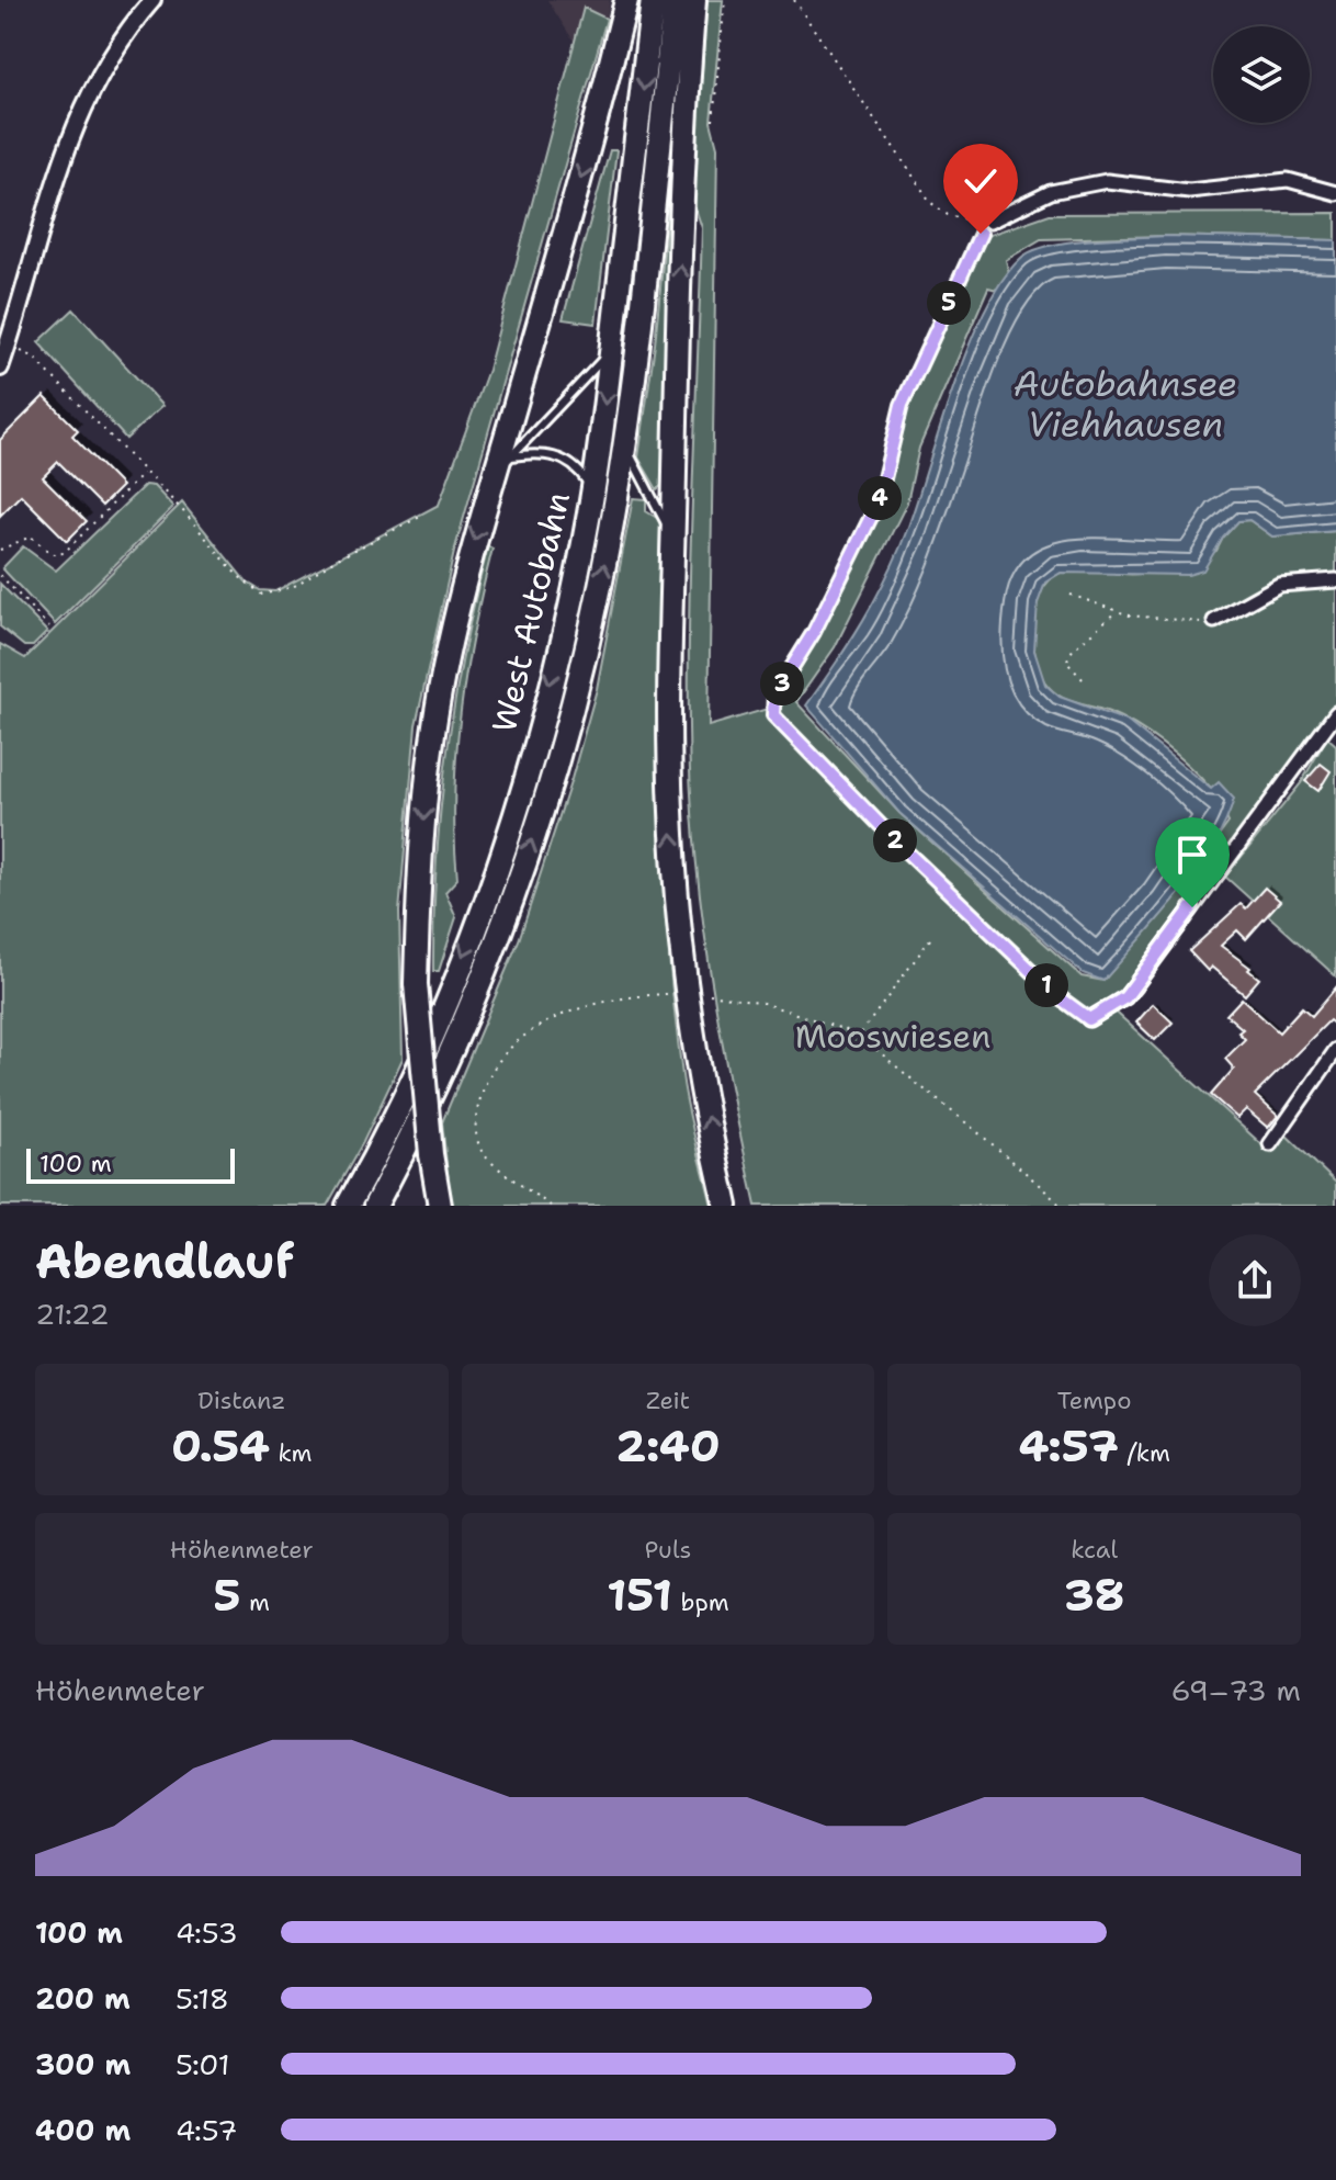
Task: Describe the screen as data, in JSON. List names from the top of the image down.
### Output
{
  "streets": {
    "highway": ["West Autobahn"]
  },
  "water": ["Autobahnsee Viehhausen"],
  "parks": ["Mooswiesen"],
  "scale_bar": "100 m",
  "page": {
    "pins": [
      "5",
      "4",
      "3",
      "2",
      "1"
    ],
    "scale": "100 m",
    "heading": ["Abendlauf", "21:22"],
    "stats": [
      ["Distanz", "0.54 km"],
      ["Zeit", "2:40"],
      ["Tempo", "4:57 /km"],
      ["Höhenmeter", "5 m"],
      ["Puls", "151 bpm"],
      ["kcal", "38"]
    ],
    "chart": ["Höhenmeter", "69–73 m"],
    "list": [
      {
        "name": "100 m",
        "note": "4:53"
      },
      {
        "name": "200 m",
        "note": "5:18"
      },
      {
        "name": "300 m",
        "note": "5:01"
      },
      {
        "name": "400 m",
        "note": "4:57"
      }
    ]
  }
}
